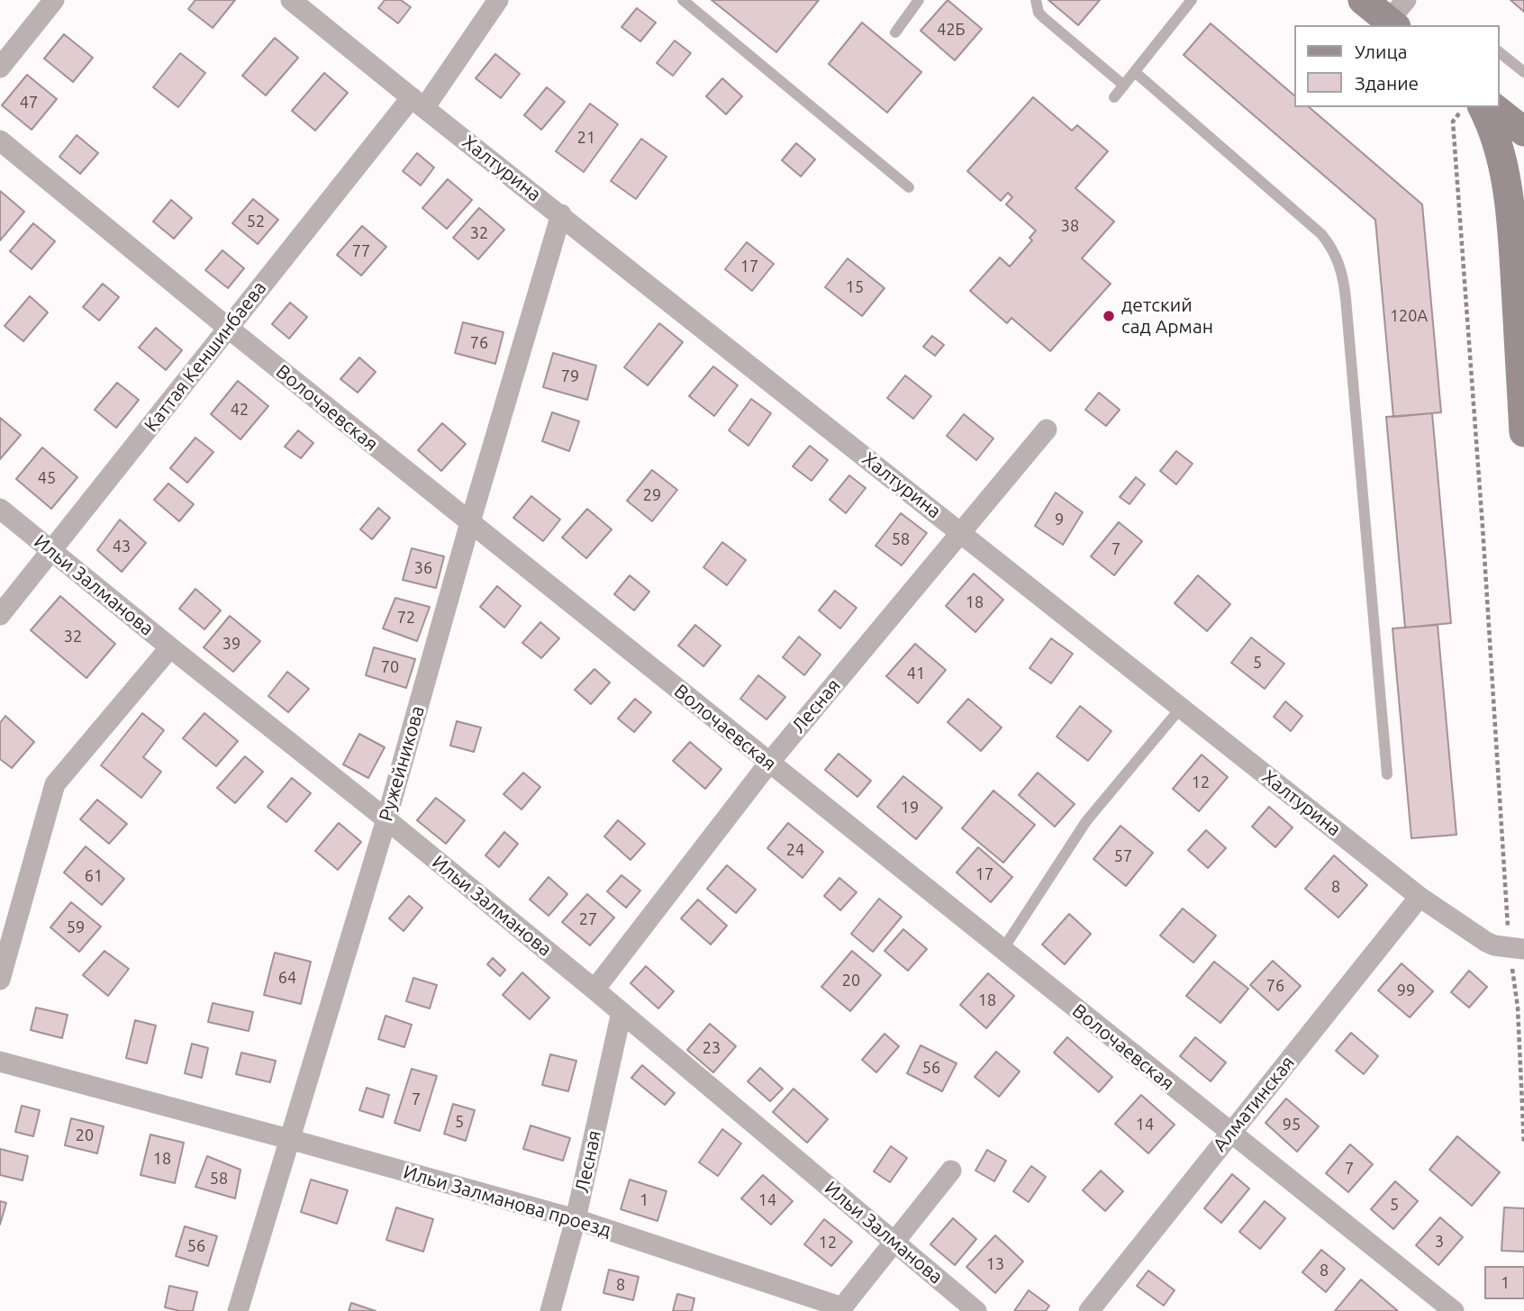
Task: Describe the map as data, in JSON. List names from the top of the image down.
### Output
{
  "streets": {
    "street": [
      "Халтурина",
      "Каттая Кеншинбаева",
      "Волочаевская",
      "Ильи Залманова",
      "Лесная",
      "Ружейникова",
      "Алматинская",
      "Ильи Залманова проезд"
    ]
  },
  "crossings": [
    ["Халтурина", "Каттая Кеншинбаева"],
    ["Халтурина", "Лесная"],
    ["Халтурина", "Ружейникова"],
    ["Халтурина", "Алматинская"],
    ["Каттая Кеншинбаева", "Волочаевская"],
    ["Каттая Кеншинбаева", "Ильи Залманова"],
    ["Волочаевская", "Лесная"],
    ["Волочаевская", "Ружейникова"],
    ["Волочаевская", "Алматинская"],
    ["Ильи Залманова", "Лесная"],
    ["Ильи Залманова", "Ружейникова"],
    ["Ильи Залманова", "Ильи Залманова проезд"],
    ["Лесная", "Ильи Залманова проезд"],
    ["Ружейникова", "Ильи Залманова проезд"]
  ],
  "places": ["детский сад Арман"],
  "house_numbers": [
    "42Б",
    "47",
    "21",
    "52",
    "38",
    "32",
    "77",
    "17",
    "15",
    "120А",
    "76",
    "79",
    "42",
    "45",
    "29",
    "9",
    "58",
    "43",
    "7",
    "36",
    "18",
    "72",
    "32",
    "39",
    "5",
    "70",
    "41",
    "12",
    "19",
    "24",
    "57",
    "17",
    "61",
    "8",
    "27",
    "59",
    "64",
    "20",
    "76",
    "99",
    "18",
    "23",
    "56",
    "7",
    "5",
    "14",
    "95",
    "20",
    "18",
    "7",
    "58",
    "1",
    "14",
    "5",
    "3",
    "12",
    "56",
    "13",
    "8",
    "1",
    "8"
  ],
  "legend": ["Улица", "Здание"]
}
